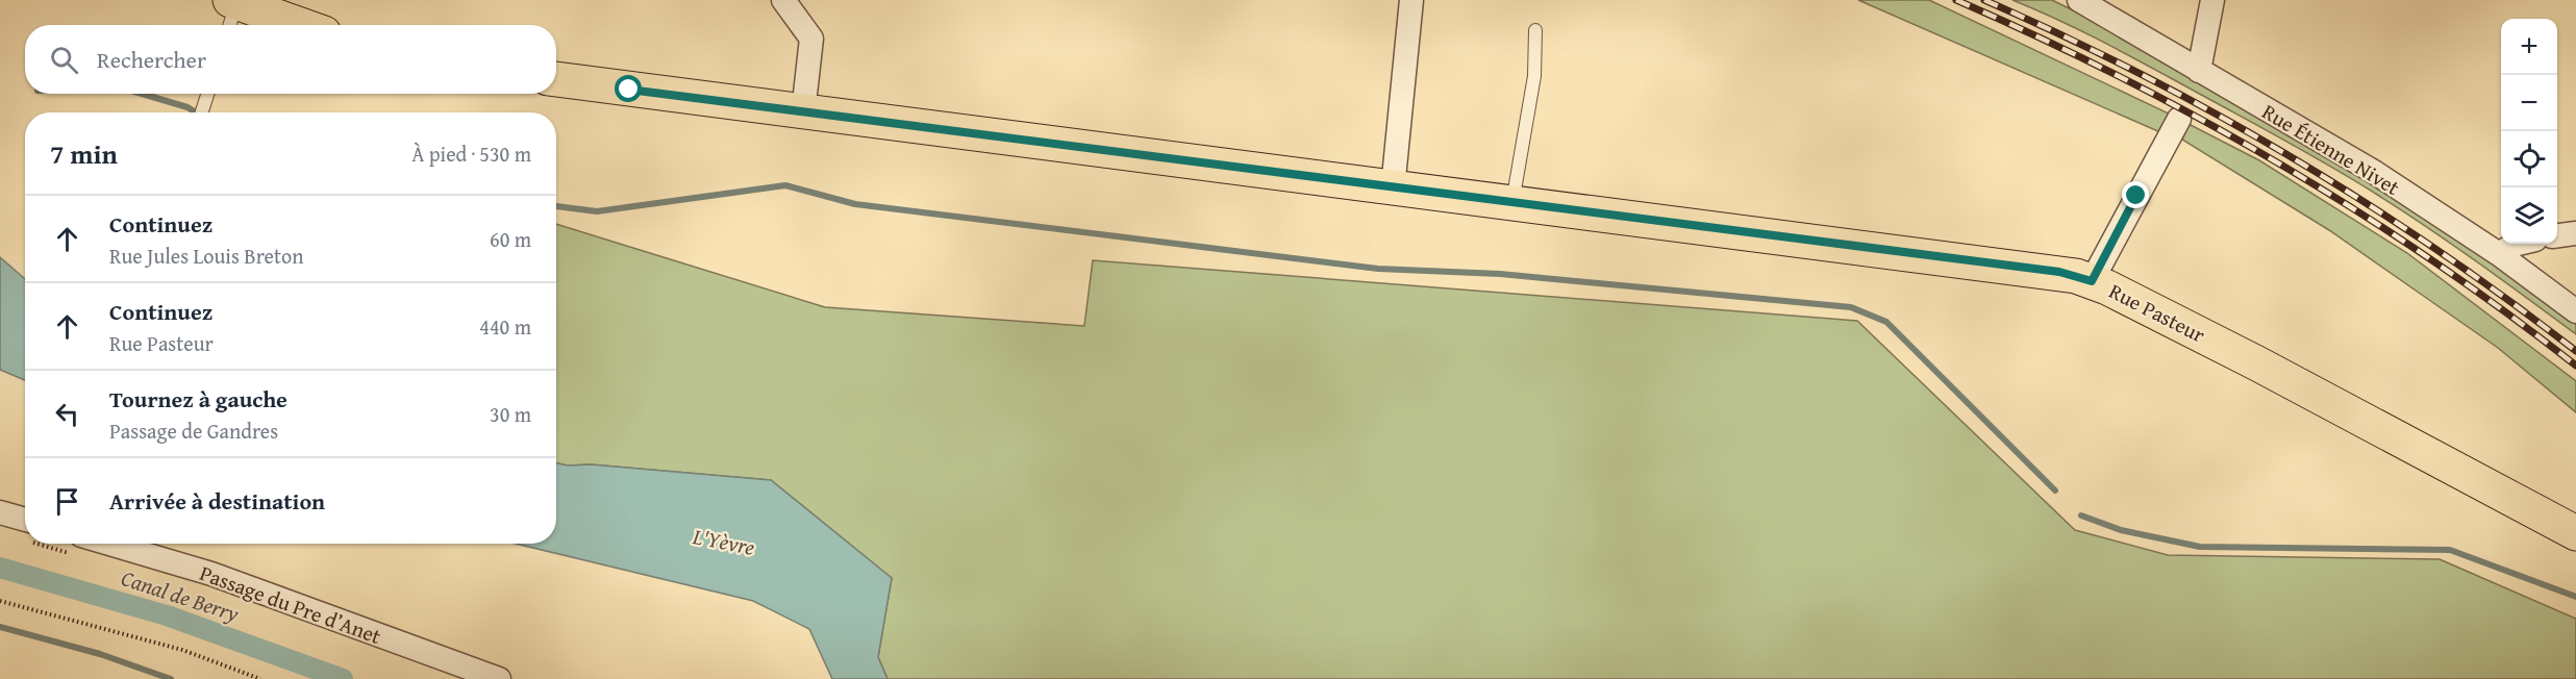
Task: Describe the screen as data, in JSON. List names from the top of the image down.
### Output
{
  "streets": {
    "main road": ["Rue Pasteur"],
    "street": ["Rue Étienne Nivet", "Passage du Pre d’Anet"]
  },
  "water": ["L'Yèvre", "Canal de Berry"],
  "page": {
    "map_buttons": ["+", "−"],
    "search": "Rechercher",
    "heading": ["7 min", "À pied · 530 m"],
    "list": [
      ["Continuez", "Rue Jules Louis Breton", "60 m"],
      ["Continuez", "Rue Pasteur", "440 m"],
      ["Tournez à gauche", "Passage de Gandres", "30 m"],
      "Arrivée à destination"
    ]
  }
}
